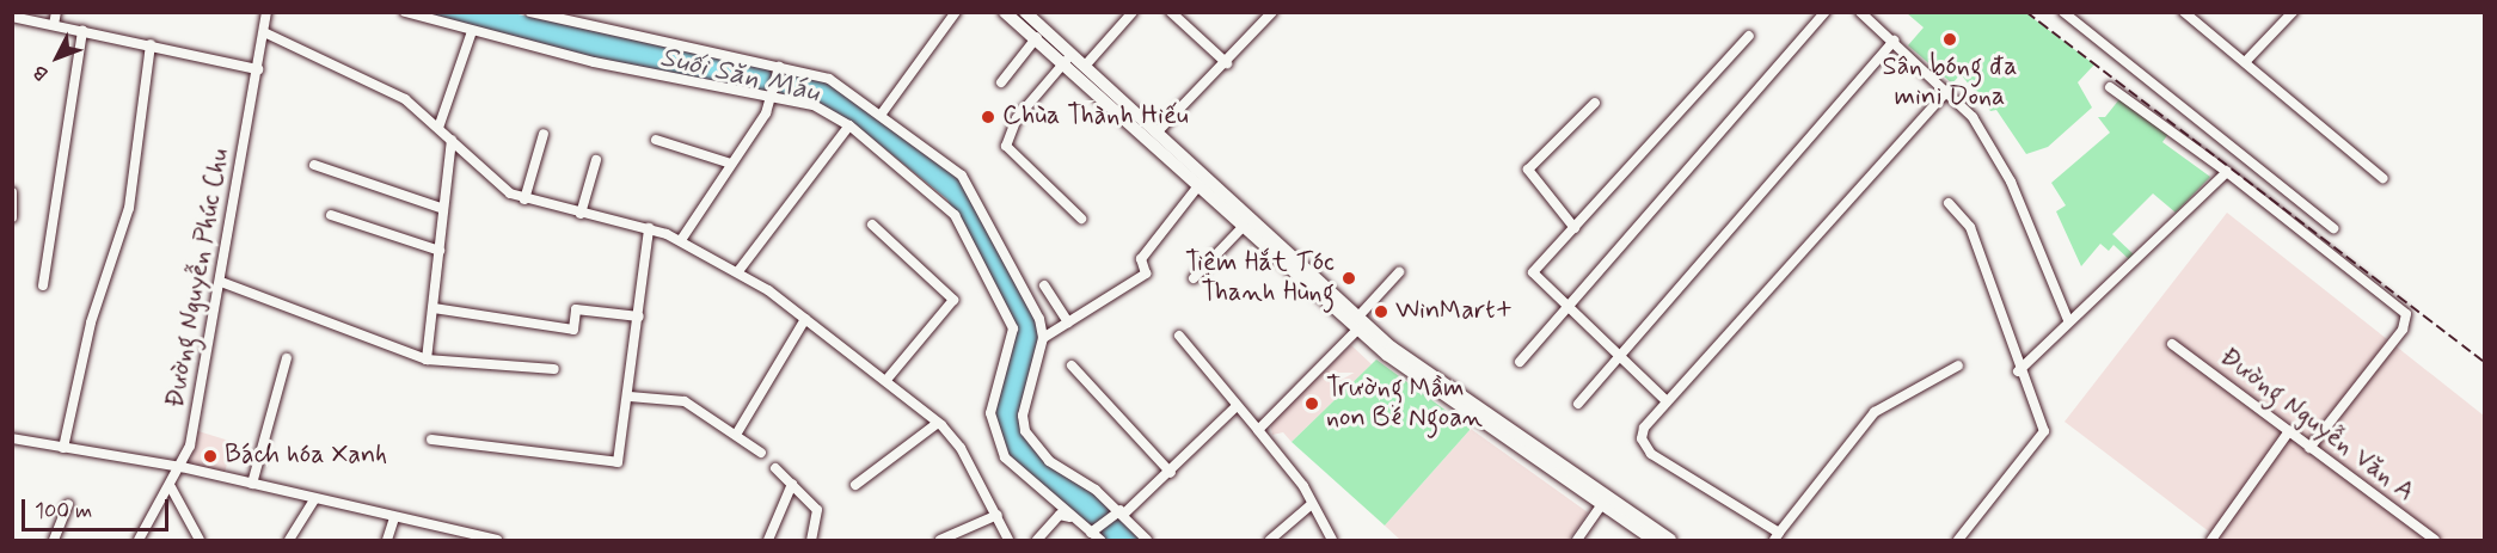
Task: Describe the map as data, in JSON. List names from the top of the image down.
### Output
{
  "streets": {
    "street": ["Đường Nguyễn Phúc Chu", "Đường Nguyễn Văn A"]
  },
  "water": ["Suối Săn Máu"],
  "places": [
    "Sân bóng đa mini Dona",
    "Chùa Thành Hiếu",
    "Tiệm Hắt Tóc Thanh Hùng",
    "WinMart+",
    "Trường Mầm non Bé Ngoan",
    "Bách hóa Xanh"
  ],
  "scale_bar": "100 m",
  "north": "bottom left"
}
